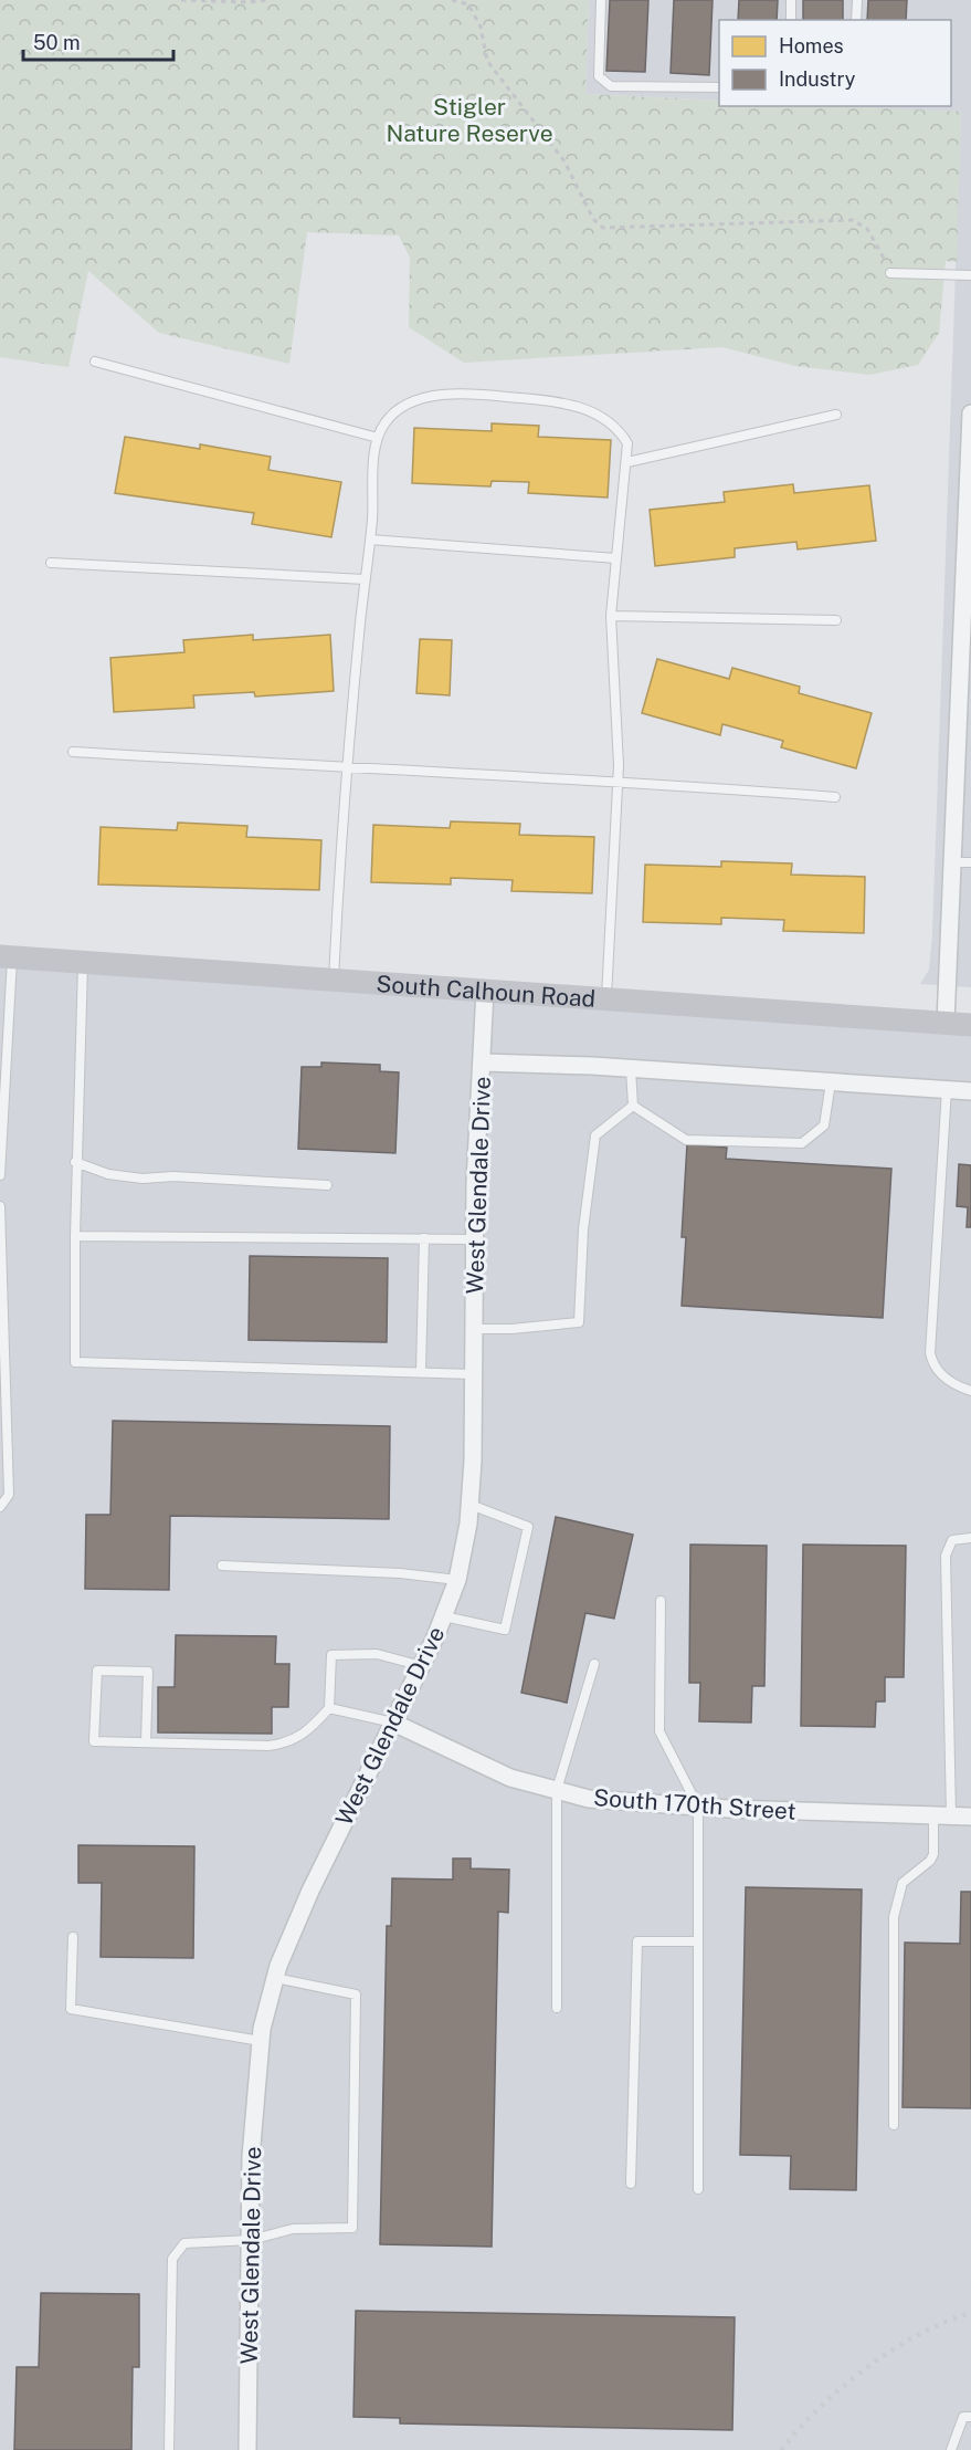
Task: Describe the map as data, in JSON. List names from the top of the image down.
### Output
{
  "streets": {
    "street": ["South Calhoun Road", "West Glendale Drive", "South 170th Street"]
  },
  "crossings": [
    ["South Calhoun Road", "West Glendale Drive"],
    ["West Glendale Drive", "South 170th Street"]
  ],
  "parks": ["Stigler Nature Reserve"],
  "legend": ["Homes", "Industry"],
  "scale_bar": "50 m"
}
